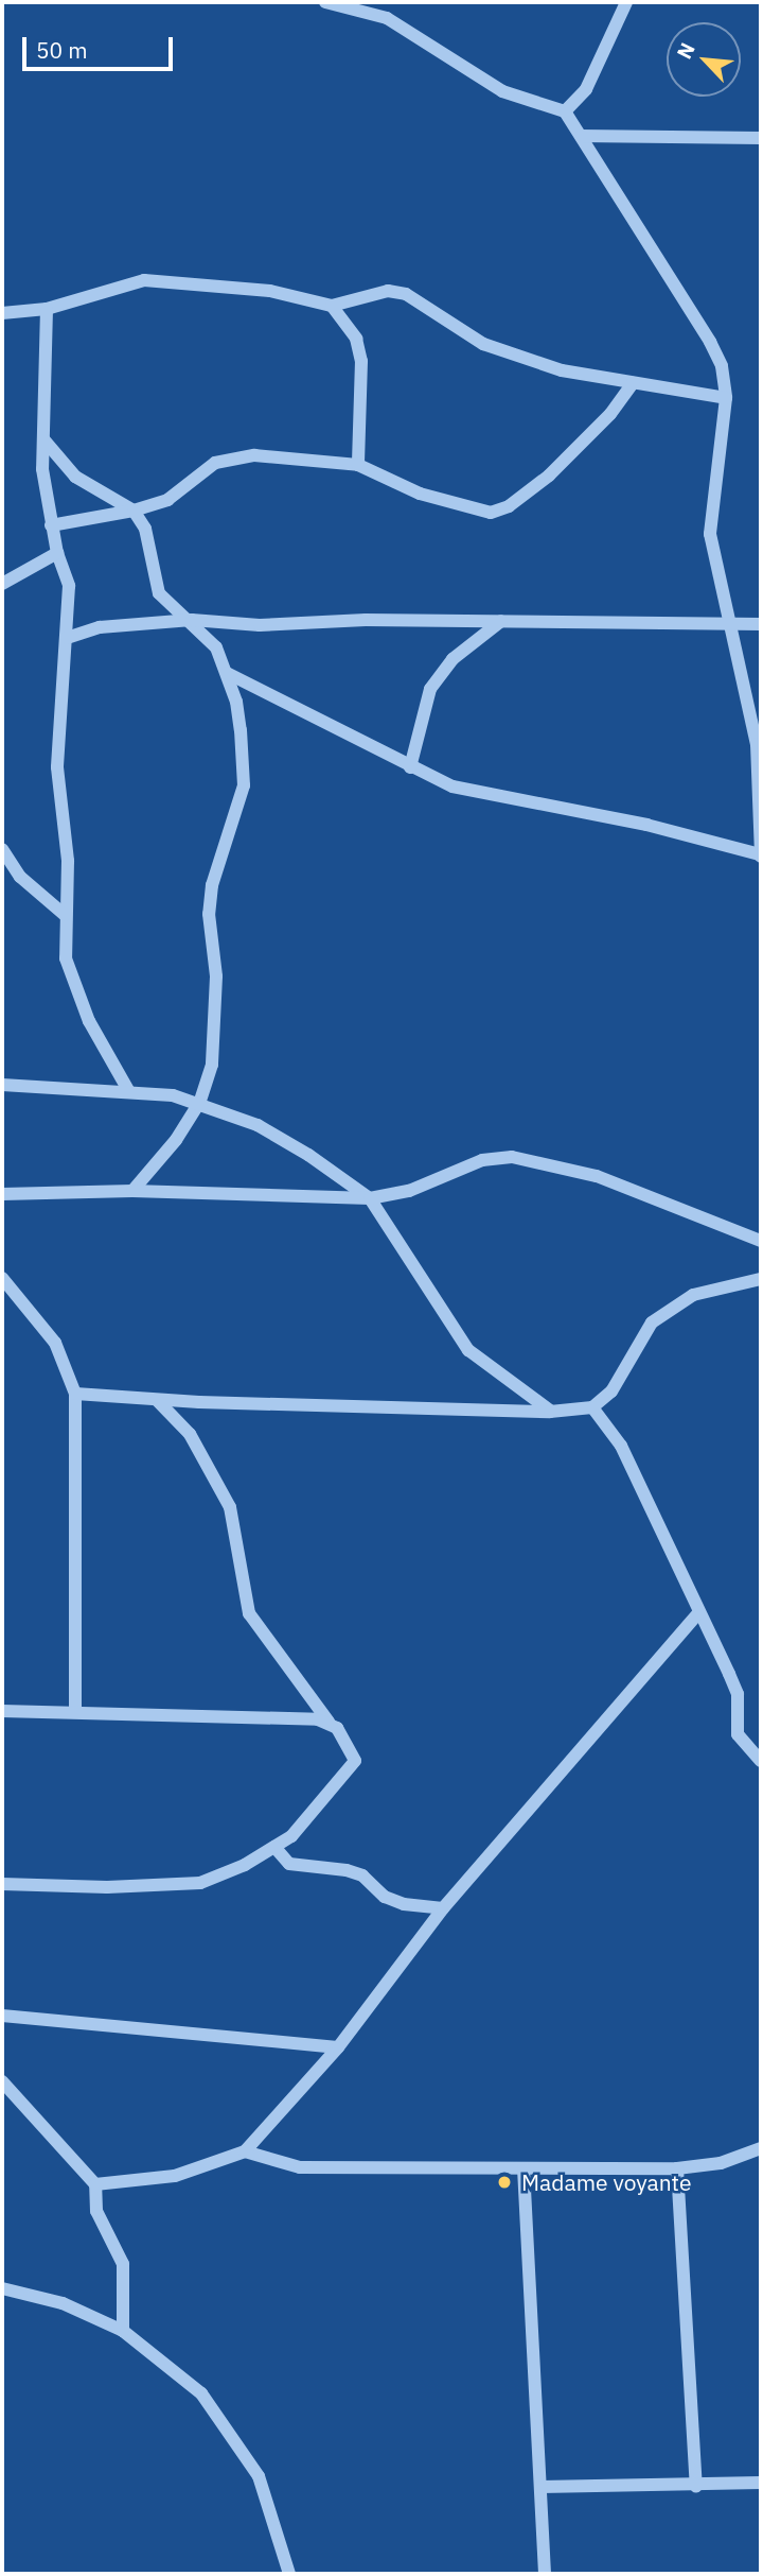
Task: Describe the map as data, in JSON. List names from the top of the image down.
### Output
{
  "places": ["Madame voyante"],
  "scale_bar": "50 m",
  "north": "top left"
}
